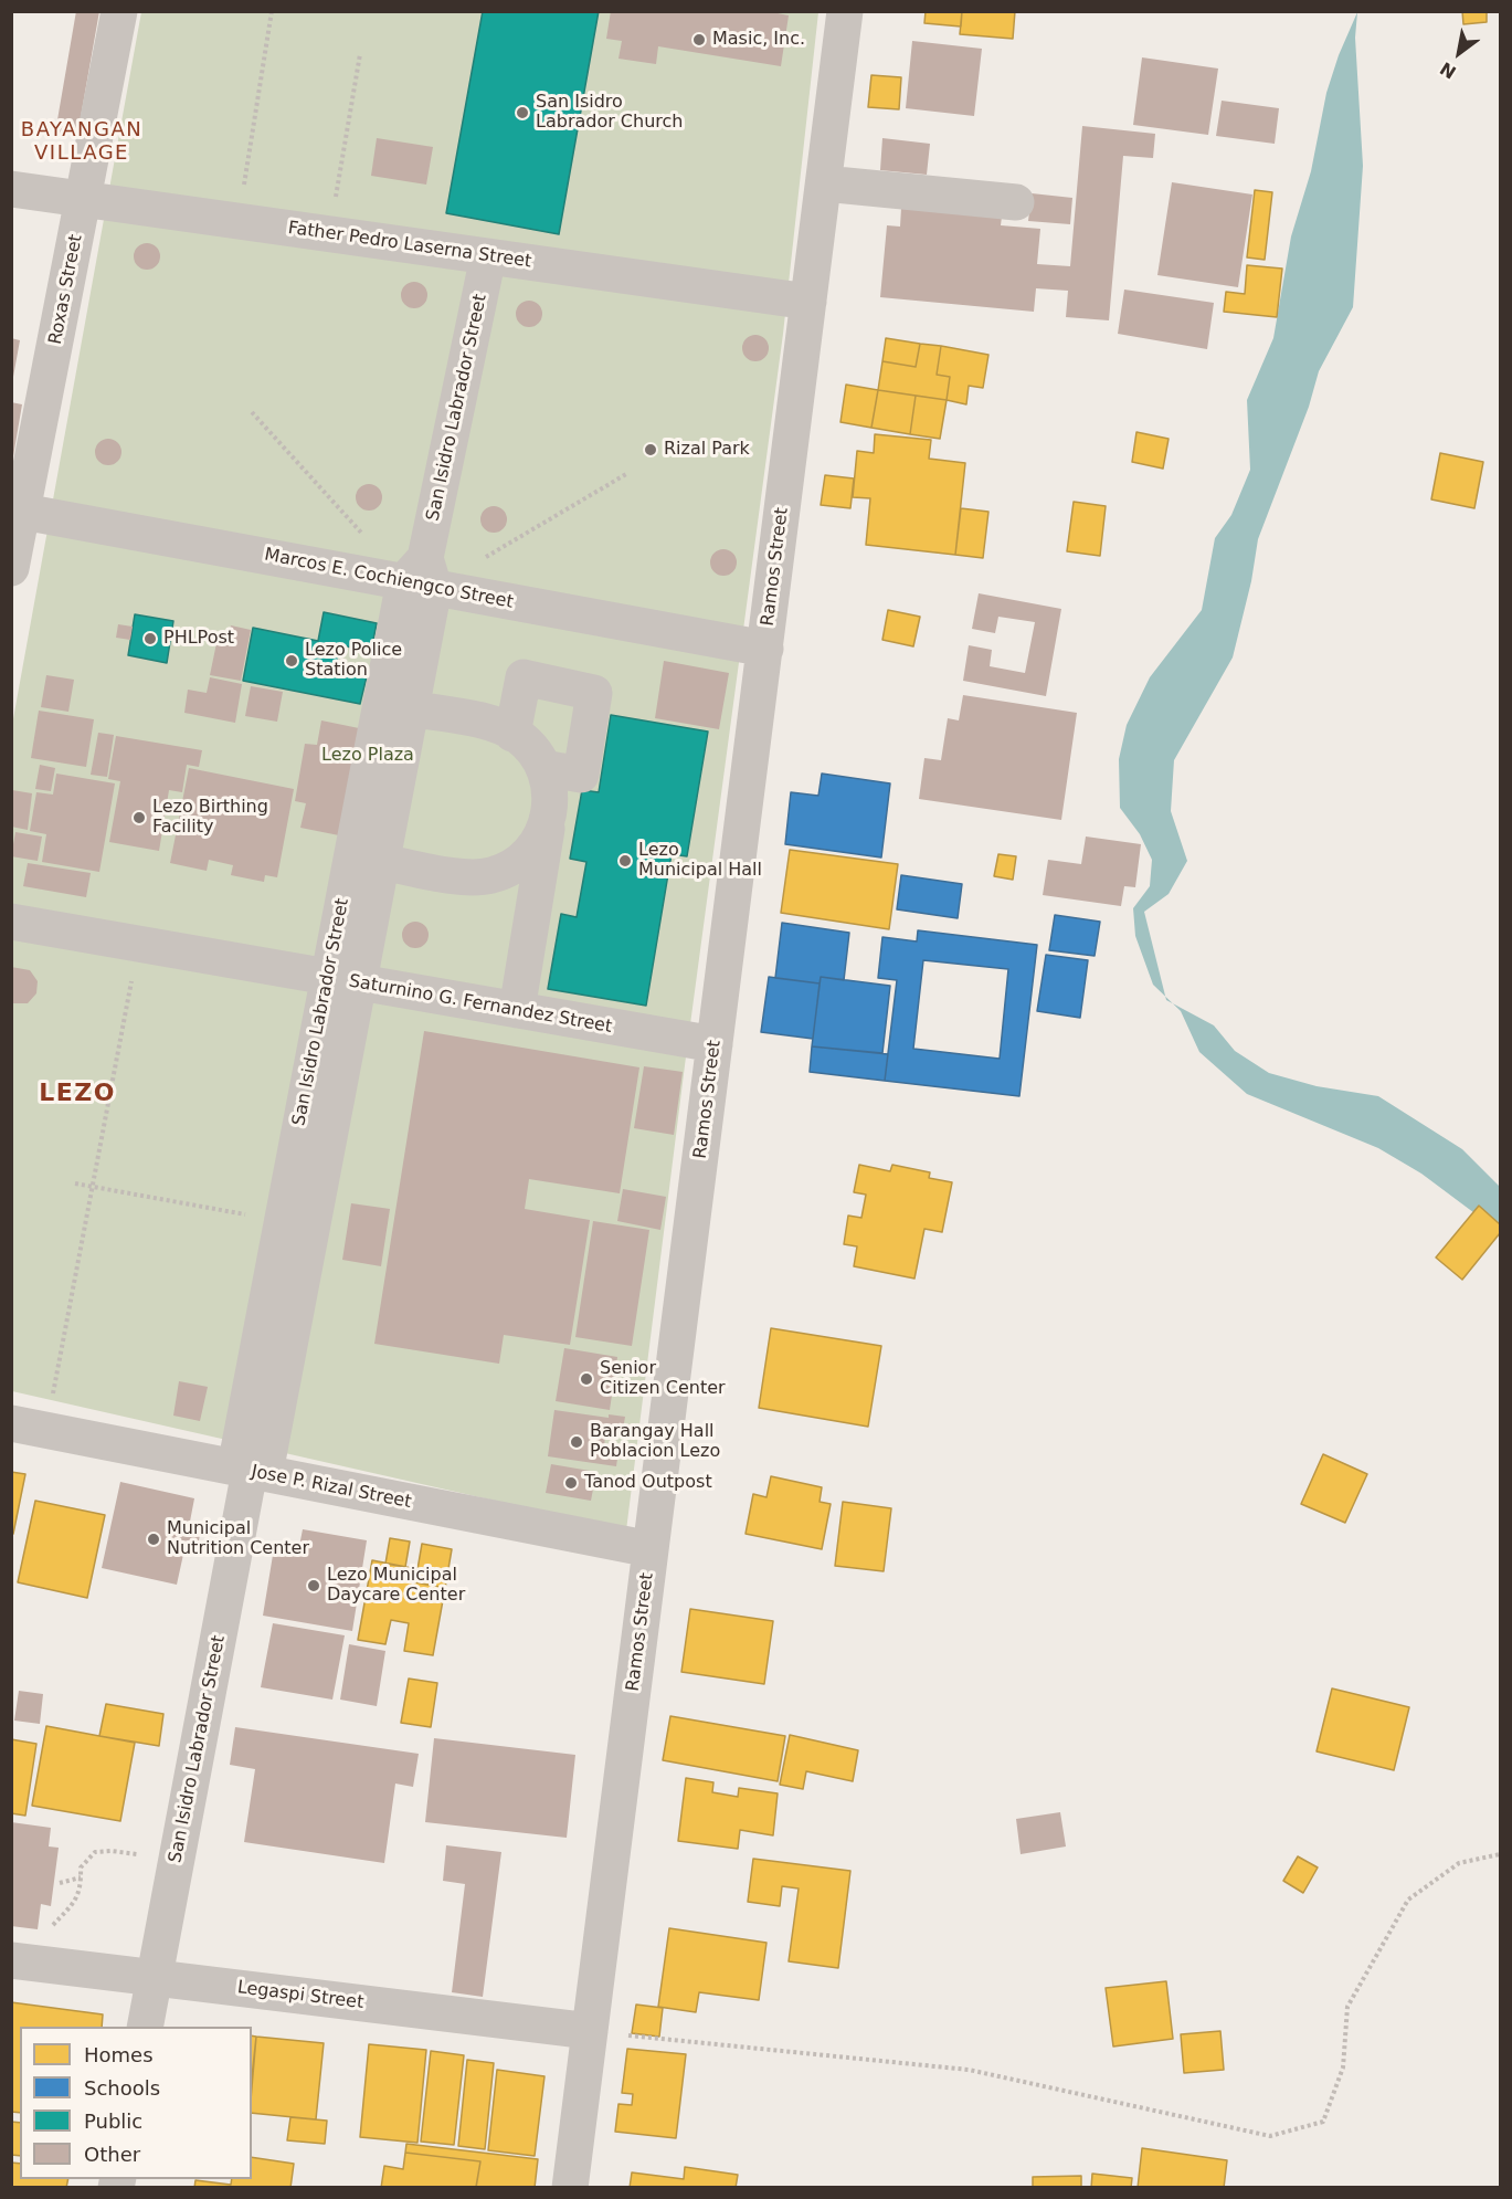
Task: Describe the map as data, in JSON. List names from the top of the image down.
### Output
{
  "streets": {
    "street": [
      "Father Pedro Laserna Street",
      "Roxas Street",
      "San Isidro Labrador Street",
      "Ramos Street",
      "Marcos E. Cochiengco Street",
      "Saturnino G. Fernandez Street",
      "Jose P. Rizal Street",
      "Legaspi Street"
    ]
  },
  "crossings": [
    ["Father Pedro Laserna Street", "Roxas Street"],
    ["Father Pedro Laserna Street", "San Isidro Labrador Street"],
    ["Father Pedro Laserna Street", "Ramos Street"],
    ["Roxas Street", "Marcos E. Cochiengco Street"],
    ["San Isidro Labrador Street", "Marcos E. Cochiengco Street"],
    ["San Isidro Labrador Street", "Saturnino G. Fernandez Street"],
    ["San Isidro Labrador Street", "Jose P. Rizal Street"],
    ["San Isidro Labrador Street", "Legaspi Street"],
    ["Ramos Street", "Marcos E. Cochiengco Street"],
    ["Ramos Street", "Saturnino G. Fernandez Street"],
    ["Ramos Street", "Jose P. Rizal Street"],
    ["Ramos Street", "Legaspi Street"]
  ],
  "districts": ["BAYANGAN VILLAGE", "LEZO"],
  "parks": ["Lezo Plaza"],
  "places": [
    "Masic, Inc.",
    "San Isidro Labrador Church",
    "Rizal Park",
    "PHLPost",
    "Lezo Police Station",
    "Lezo Birthing Facility",
    "Lezo Municipal Hall",
    "Senior Citizen Center",
    "Barangay Hall Poblacion Lezo",
    "Tanod Outpost",
    "Municipal Nutrition Center",
    "Lezo Municipal Daycare Center"
  ],
  "legend": [
    "Homes",
    "Schools",
    "Public",
    "Other"
  ],
  "north": "bottom left"
}
